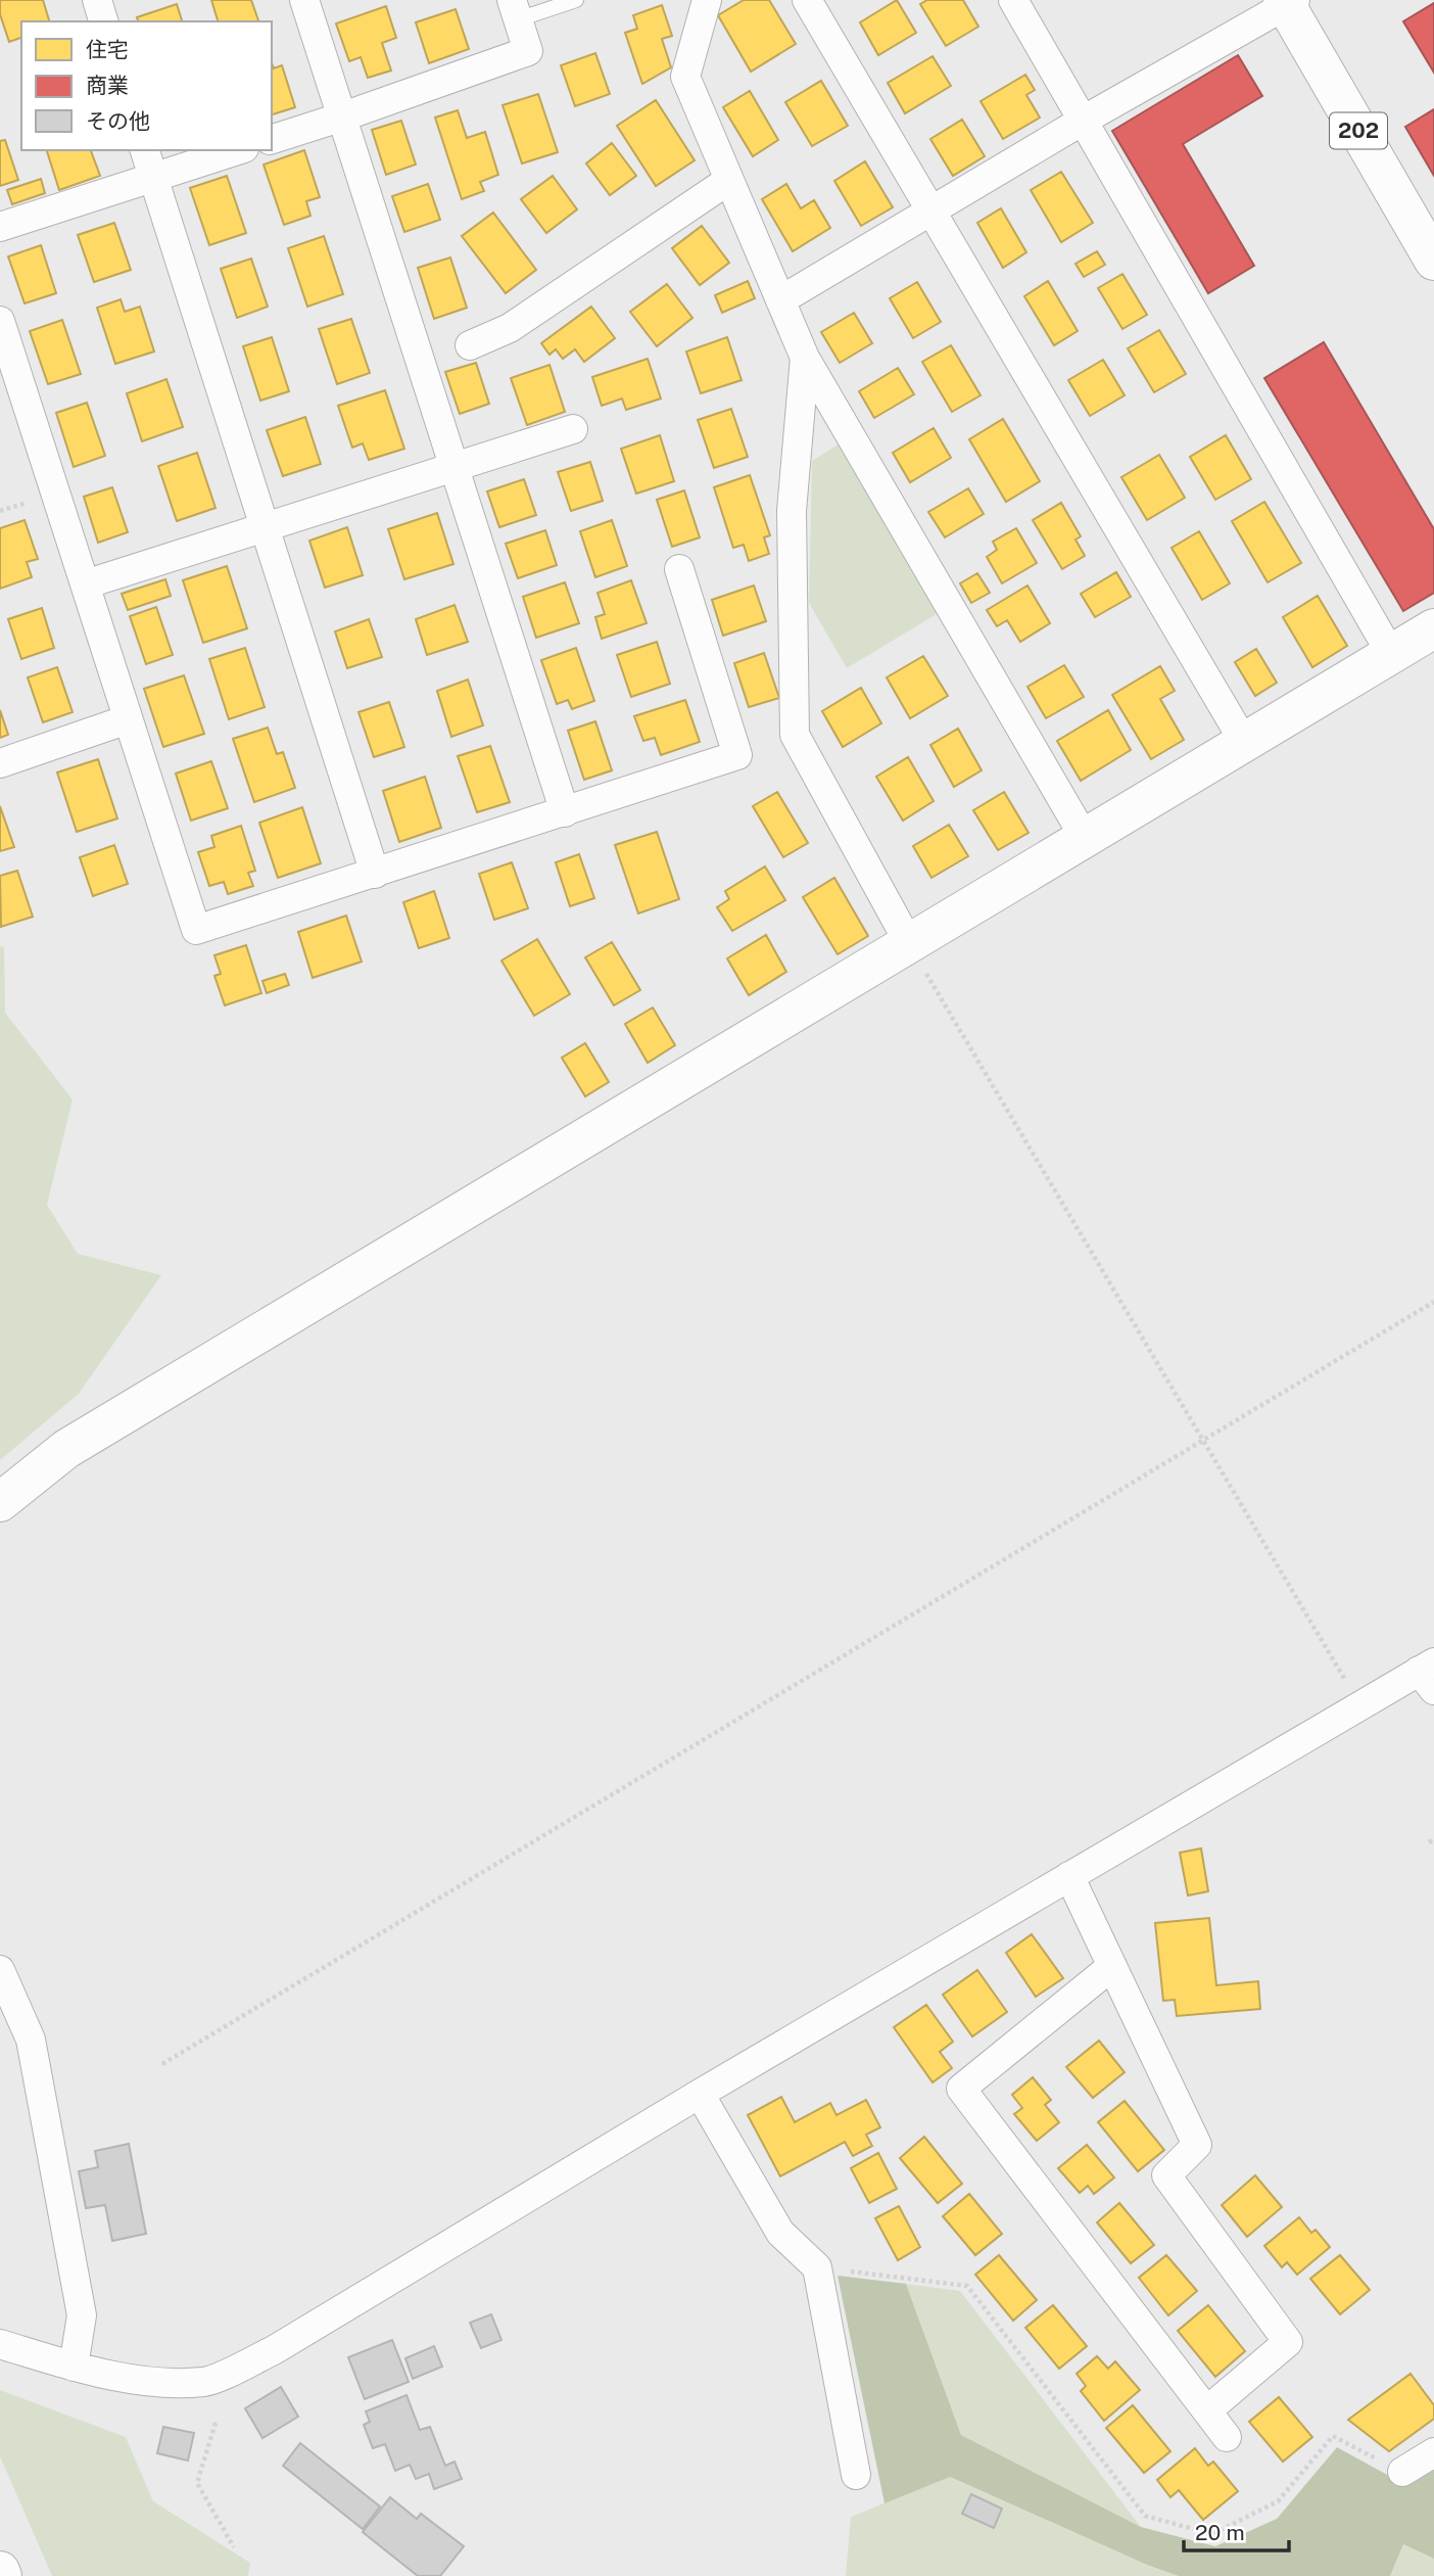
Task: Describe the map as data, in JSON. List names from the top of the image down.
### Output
{
  "streets": {
    "main road": ["202"]
  },
  "legend": ["住宅", "商業", "その他"],
  "scale_bar": "20 m"
}
